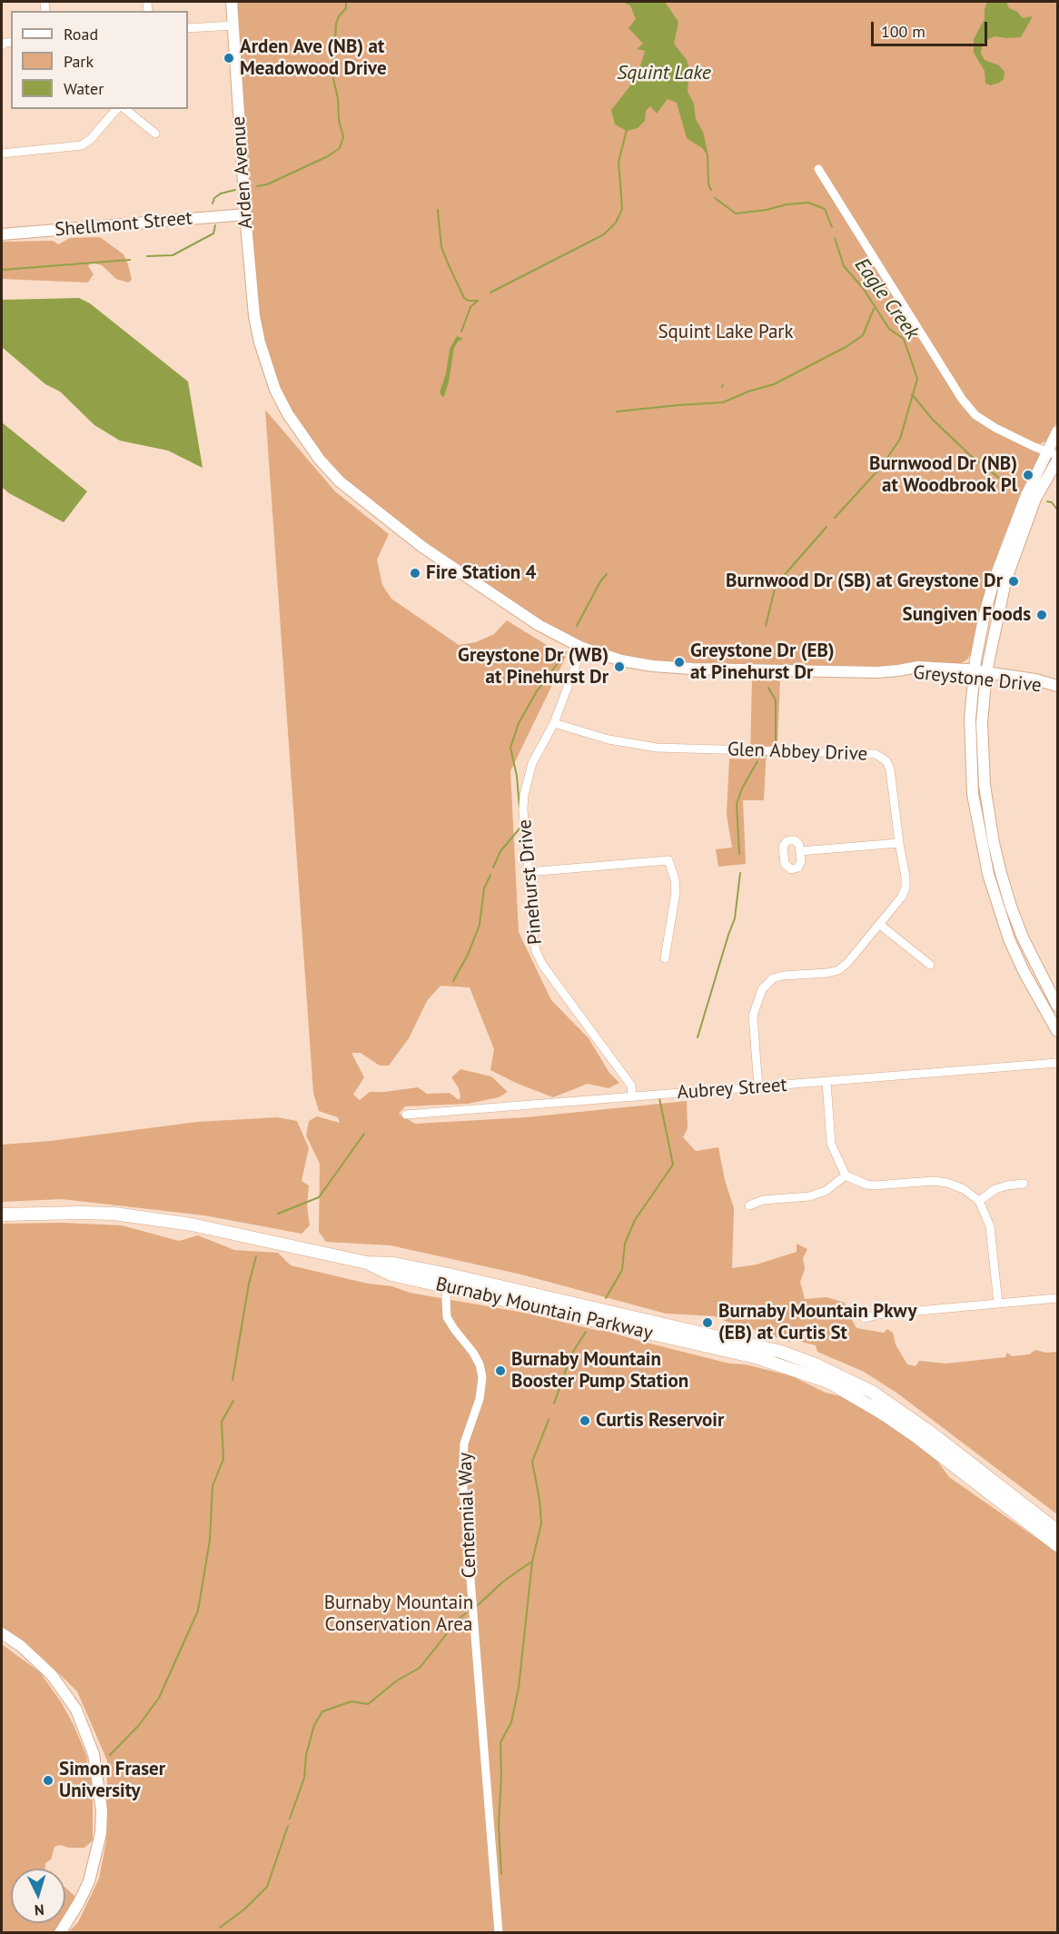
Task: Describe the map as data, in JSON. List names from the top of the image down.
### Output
{
  "streets": {
    "main road": ["Burnaby Mountain Parkway"],
    "street": [
      "Arden Avenue",
      "Shellmont Street",
      "Greystone Drive",
      "Glen Abbey Drive",
      "Pinehurst Drive",
      "Aubrey Street",
      "Centennial Way"
    ]
  },
  "crossings": [
    ["Arden Avenue", "Shellmont Street"],
    ["Arden Avenue", "Greystone Drive"],
    ["Greystone Drive", "Pinehurst Drive"],
    ["Glen Abbey Drive", "Pinehurst Drive"],
    ["Glen Abbey Drive", "Aubrey Street"],
    ["Pinehurst Drive", "Aubrey Street"],
    ["Burnaby Mountain Parkway", "Centennial Way"]
  ],
  "water": ["Squint Lake", "Eagle Creek"],
  "parks": ["Squint Lake Park", "Burnaby Mountain Conservation Area"],
  "places": [
    "Arden Ave (NB) at Meadowood Drive",
    "Burnwood Dr (NB) at Woodbrook Pl",
    "Fire Station 4",
    "Burnwood Dr (SB) at Greystone Dr",
    "Sungiven Foods",
    "Greystone Dr (EB) at Pinehurst Dr",
    "Greystone Dr (WB) at Pinehurst Dr",
    "Burnaby Mountain Pkwy (EB) at Curtis St",
    "Burnaby Mountain Booster Pump Station",
    "Curtis Reservoir",
    "Simon Fraser University"
  ],
  "legend": ["Road", "Park", "Water"],
  "scale_bar": "100 m",
  "north": "bottom"
}
